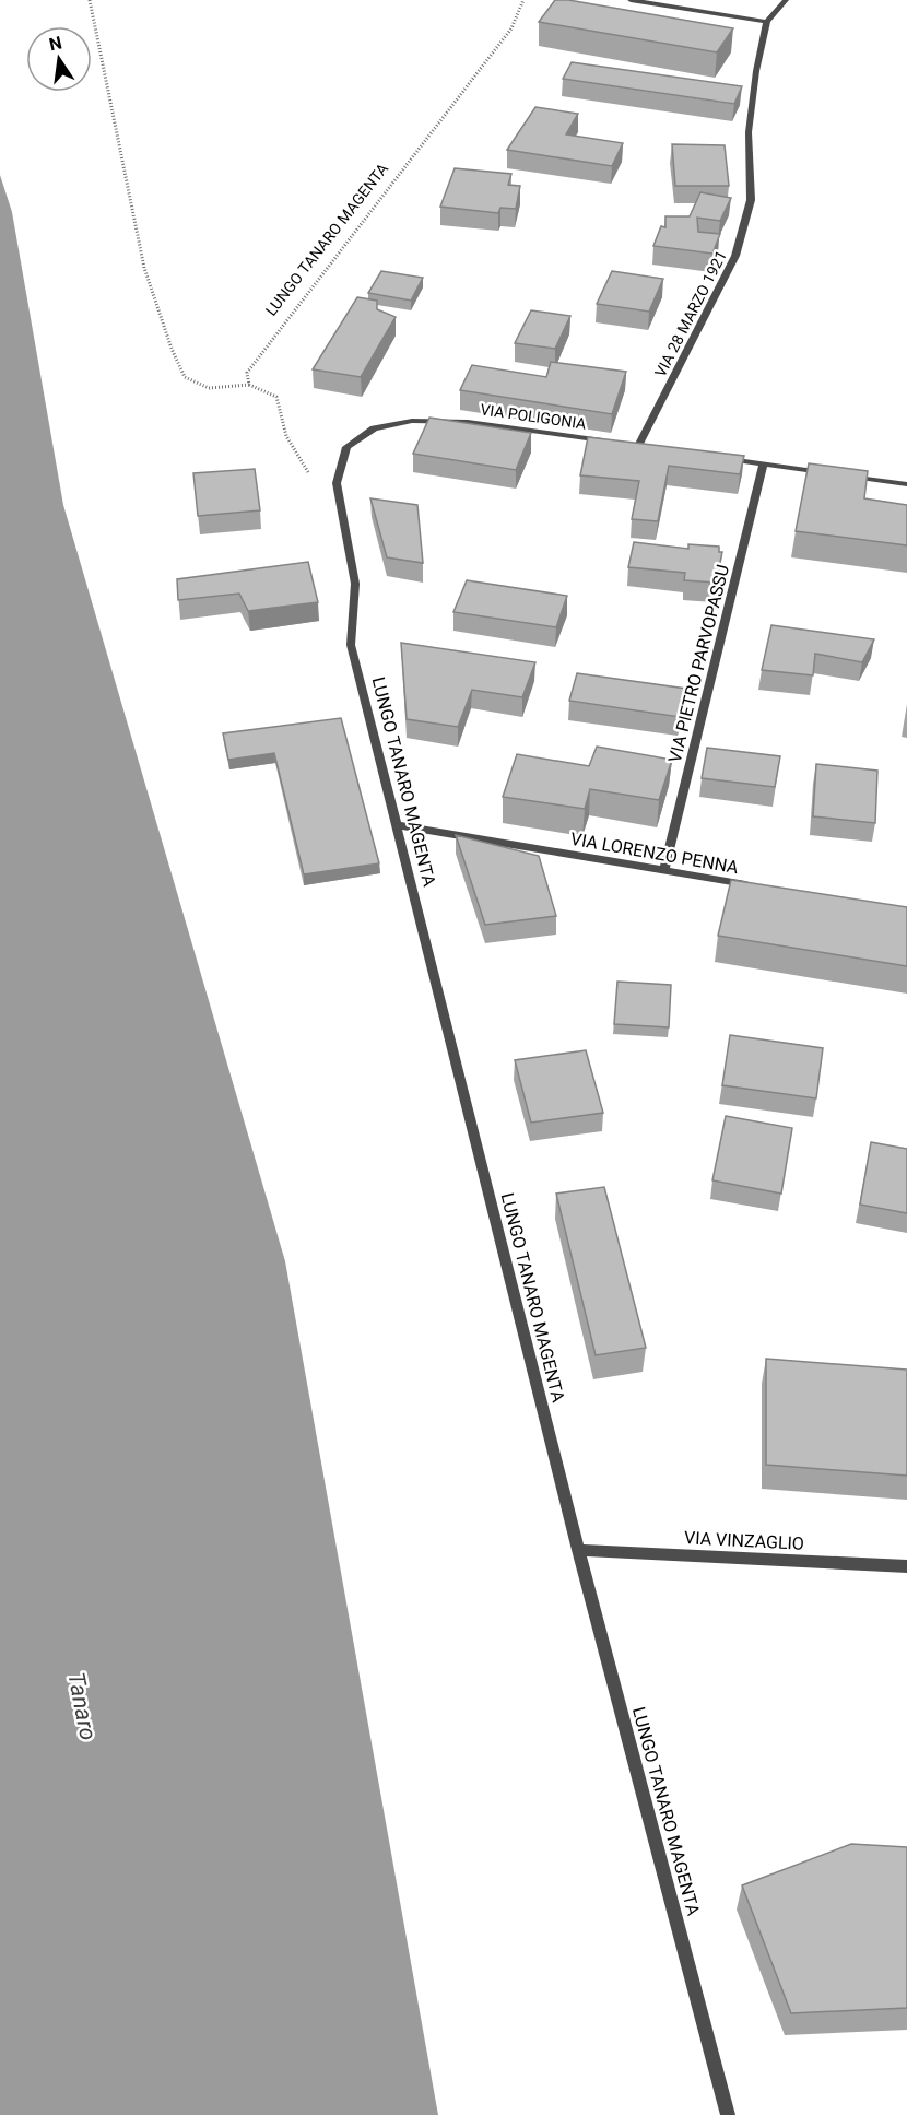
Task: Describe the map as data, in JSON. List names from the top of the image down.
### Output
{
  "streets": {
    "street": [
      "LUNGO TANARO MAGENTA",
      "VIA 28 MARZO 1921",
      "VIA POLIGONIA",
      "VIA PIETRO PARVOPASSU",
      "VIA LORENZO PENNA",
      "VIA VINZAGLIO"
    ]
  },
  "crossings": [
    ["LUNGO TANARO MAGENTA", "VIA POLIGONIA"],
    ["LUNGO TANARO MAGENTA", "VIA LORENZO PENNA"],
    ["LUNGO TANARO MAGENTA", "VIA VINZAGLIO"],
    ["VIA PIETRO PARVOPASSU", "VIA LORENZO PENNA"]
  ],
  "water": ["Tanaro"],
  "north": "top"
}
